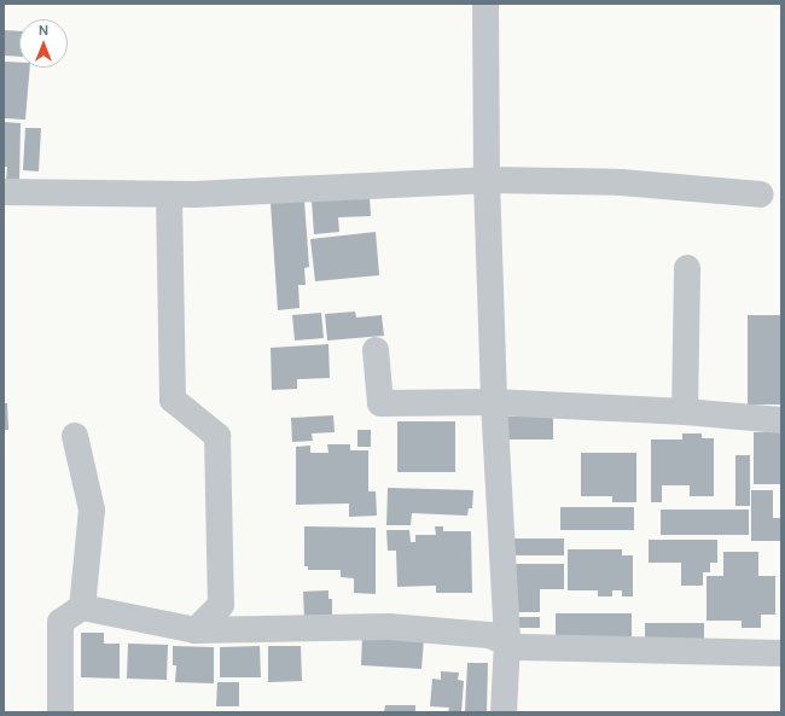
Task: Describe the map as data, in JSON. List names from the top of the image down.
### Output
{
  "north": "top"
}
